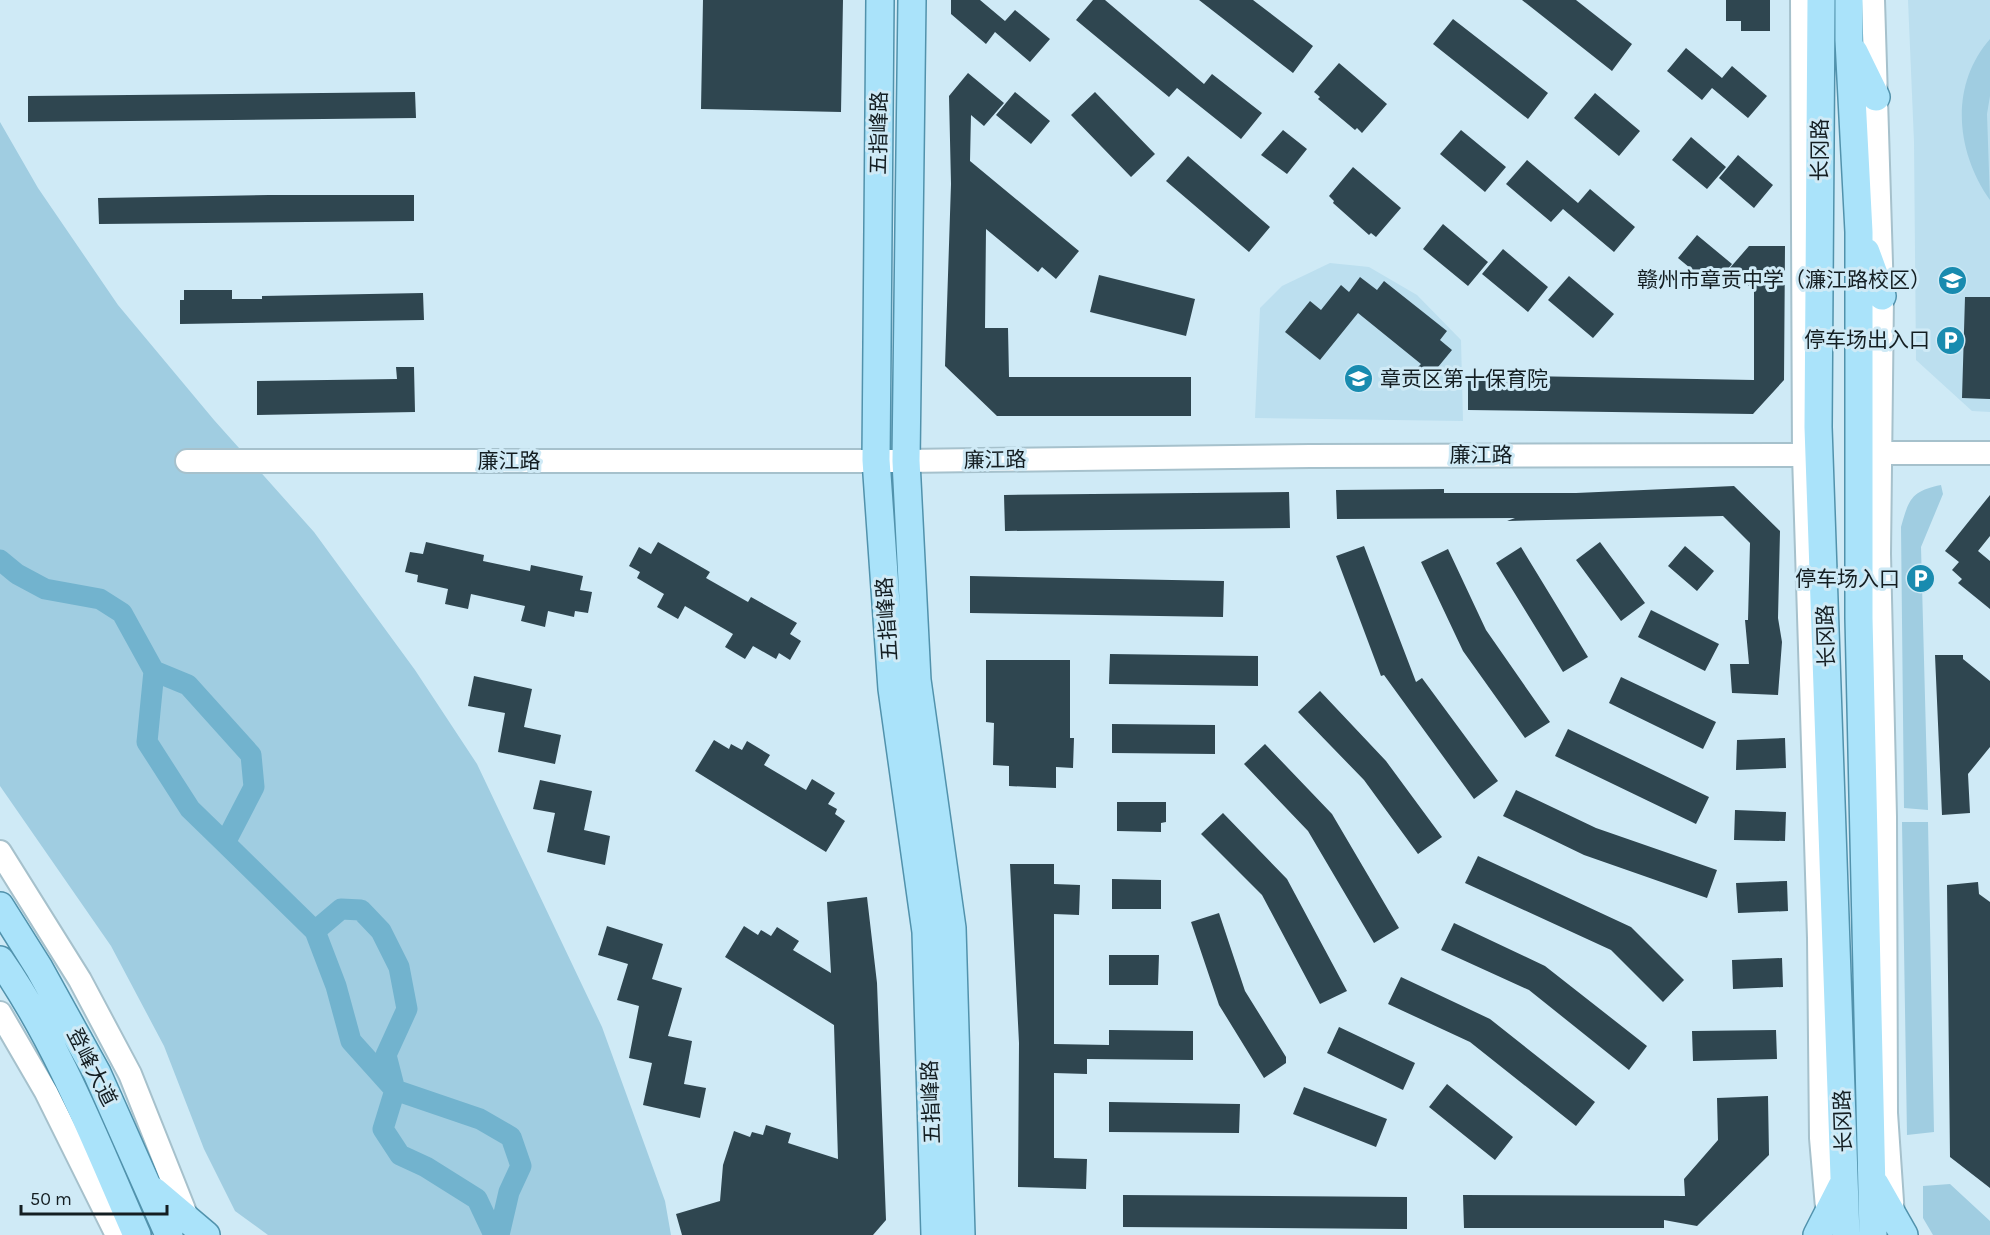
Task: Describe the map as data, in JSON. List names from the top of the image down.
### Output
{
  "streets": {
    "main road": ["五指峰路", "长冈路", "登峰大道"],
    "street": ["廉江路"]
  },
  "crossings": [
    ["五指峰路", "廉江路"]
  ],
  "places": {
    "school or university": ["赣州市章贡中学（濂江路校区）", "章贡区第十保育院"],
    "parking": ["停车场出入口", "停车场入口"]
  },
  "scale_bar": "50 m"
}
